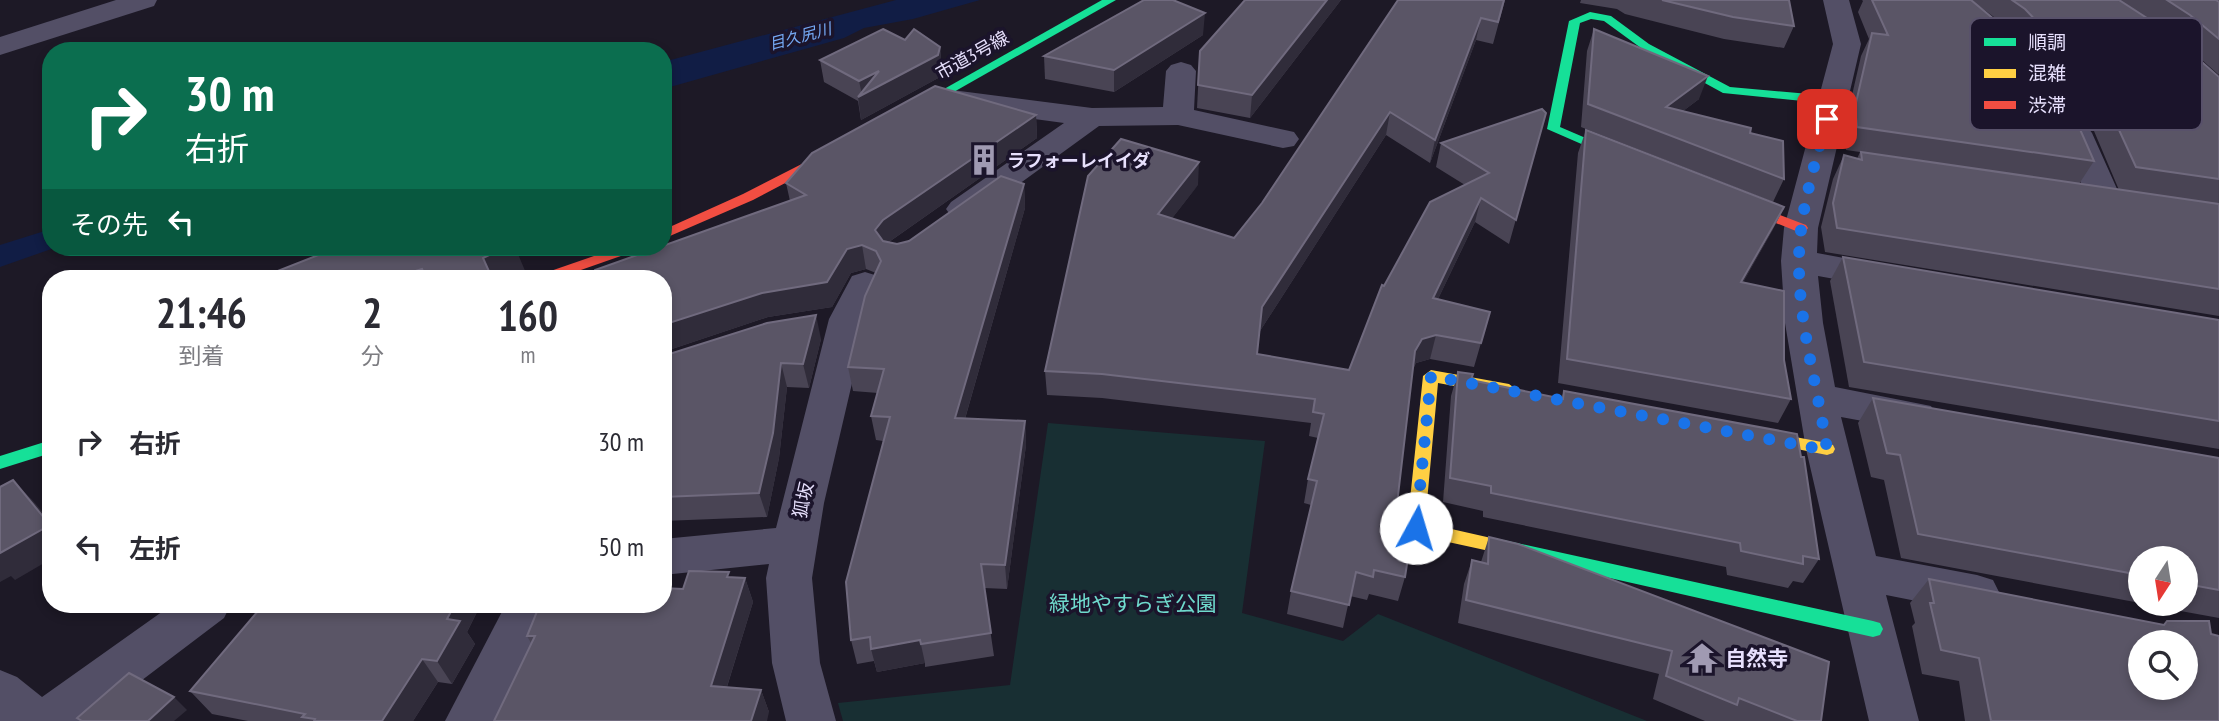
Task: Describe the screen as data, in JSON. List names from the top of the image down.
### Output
{
  "streets": {
    "street": ["市道3号線", "狐坂"]
  },
  "water": ["目久尻川"],
  "parks": ["緑地やすらぎ公園"],
  "places": {
    "building": ["ラフォーレイイダ"],
    "temple": ["自然寺"]
  },
  "legend": ["順調", "混雑", "渋滞"],
  "north": "bottom",
  "page": {
    "turn": ["30 m", "右折"],
    "then": "その先",
    "eta": [
      "21:46",
      "到着",
      "2",
      "分",
      "160",
      "m"
    ],
    "list": [
      {
        "name": "右折",
        "value": "30 m"
      },
      {
        "name": "左折",
        "value": "50 m"
      }
    ]
  }
}
